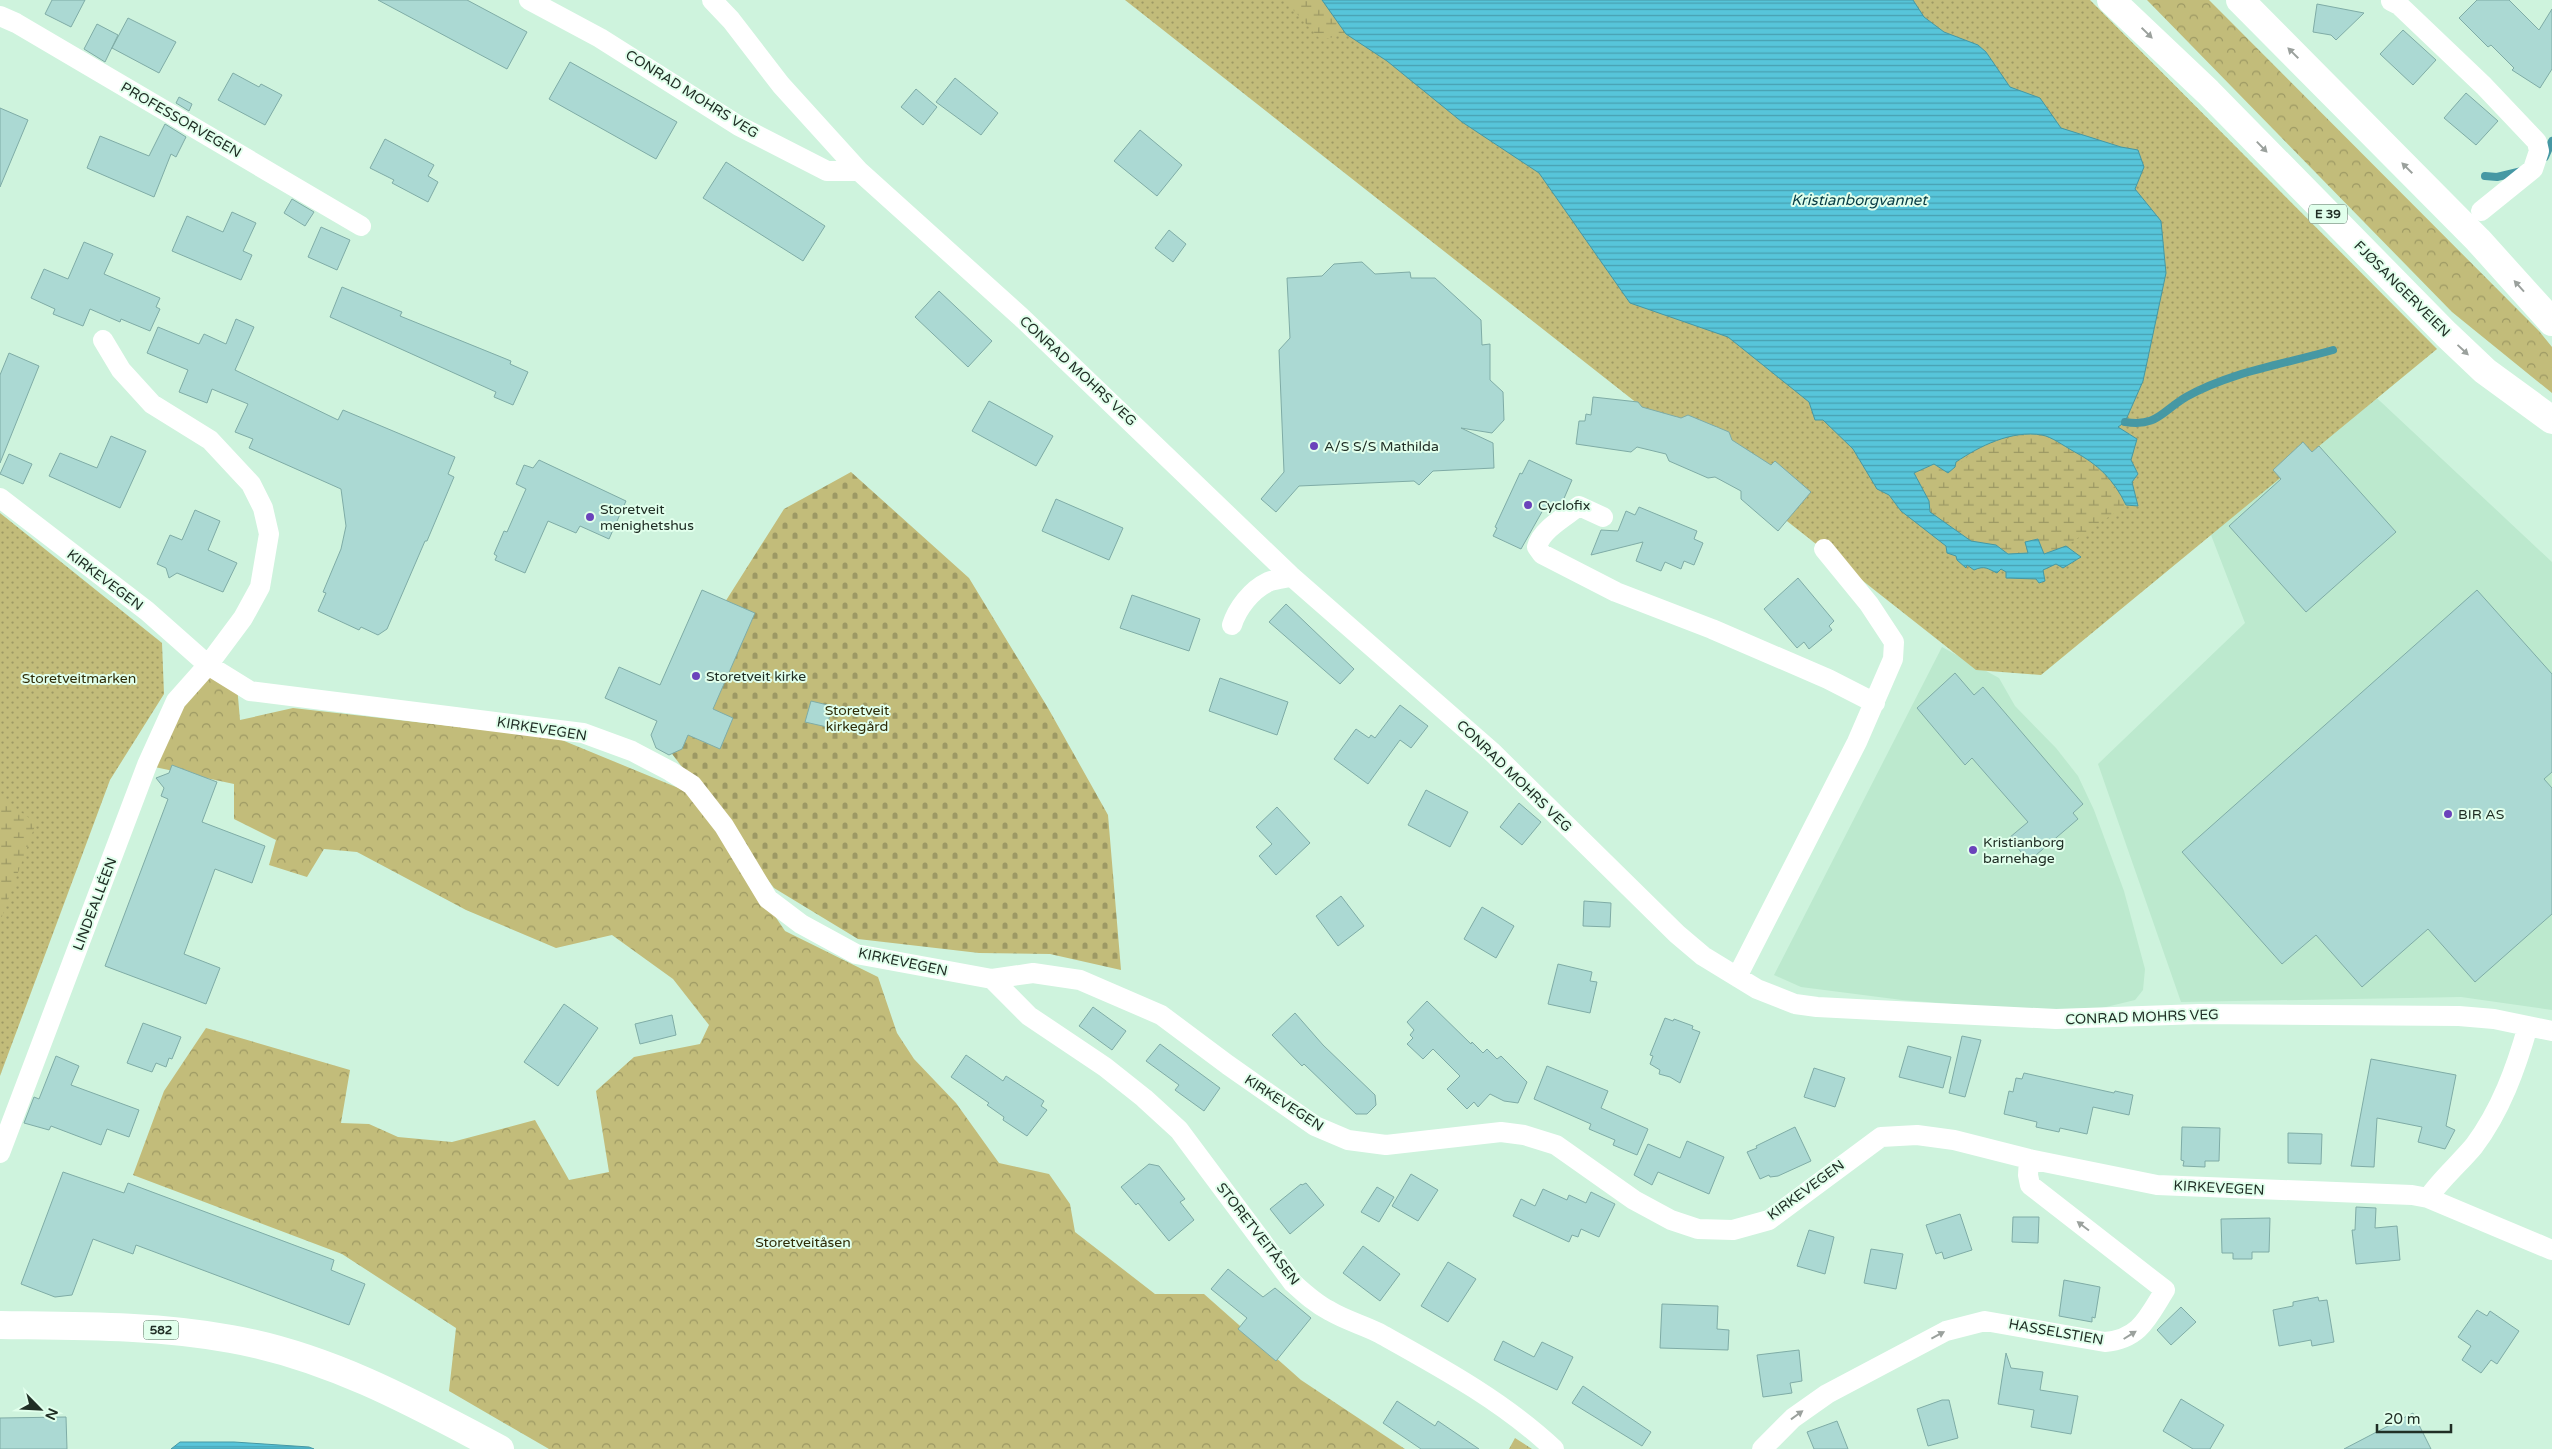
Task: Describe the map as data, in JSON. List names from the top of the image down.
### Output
{
  "streets": {
    "main road": ["E 39", "FJØSANGERVEIEN", "582"],
    "street": [
      "CONRAD MOHRS VEG",
      "PROFESSORVEGEN",
      "KIRKEVEGEN",
      "LINDEALLÉEN",
      "STORETVEITÅSEN",
      "HASSELSTIEN"
    ]
  },
  "crossings": [
    ["KIRKEVEGEN", "LINDEALLÉEN"],
    ["KIRKEVEGEN", "STORETVEITÅSEN"],
    ["KIRKEVEGEN", "HASSELSTIEN"]
  ],
  "water": ["Kristianborgvannet"],
  "parks": ["Storetveitmarken", "Storetveit kirkegård", "Storetveitåsen"],
  "places": [
    "A/S S/S Mathilda",
    "Cyclofix",
    "Storetveit menighetshus",
    "Storetveit kirke",
    "BIR AS",
    "Kristianborg barnehage"
  ],
  "scale_bar": "20 m",
  "north": "bottom right"
}
